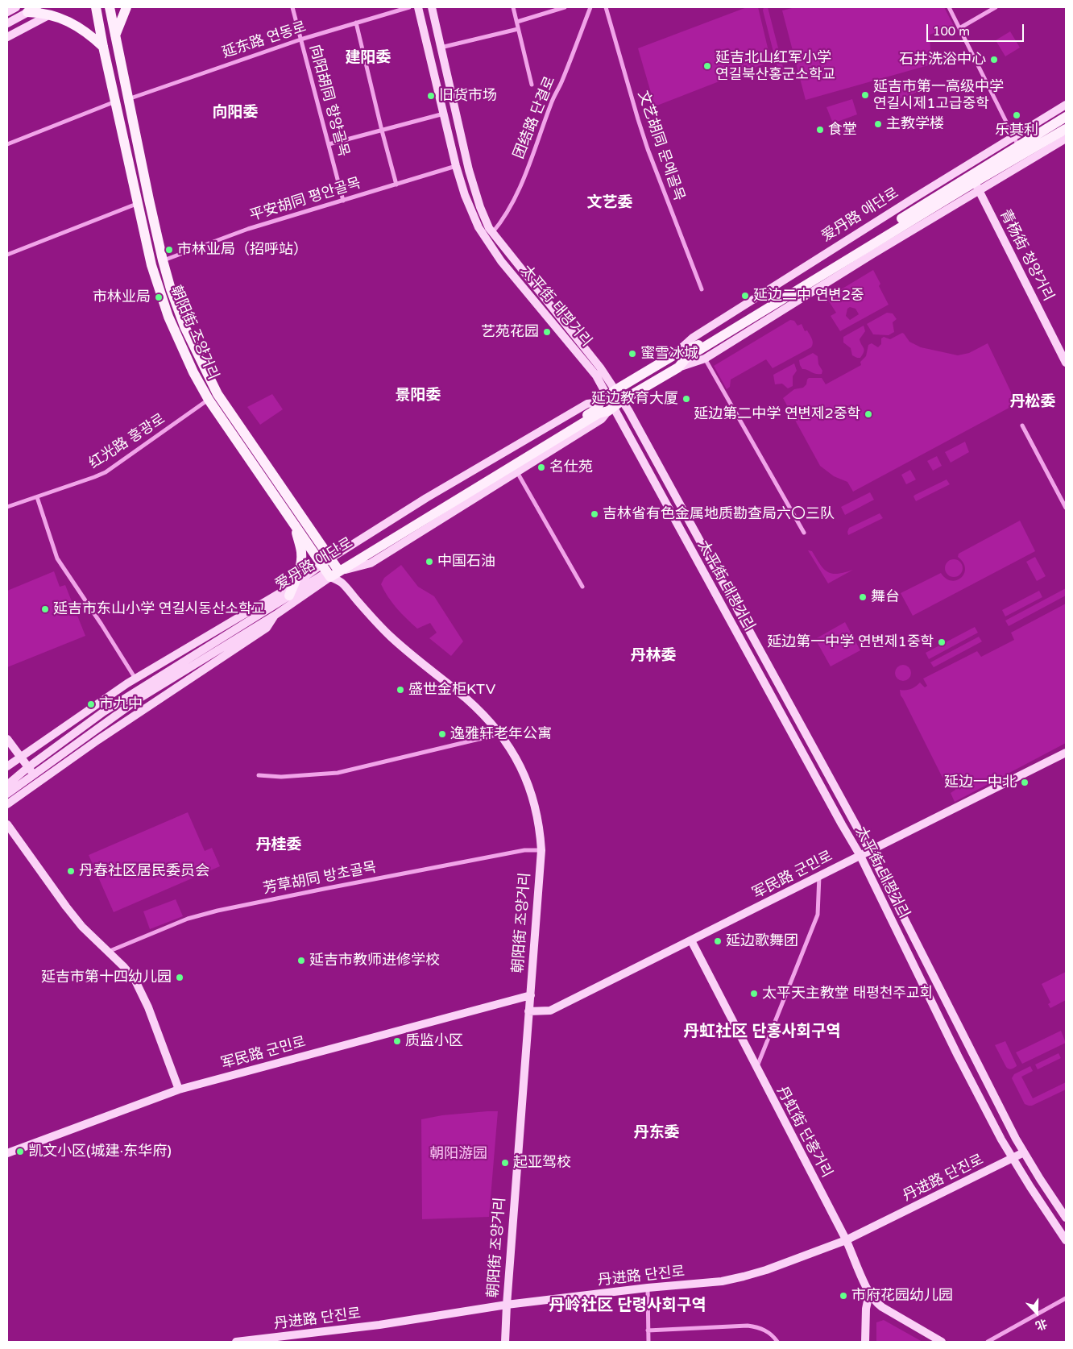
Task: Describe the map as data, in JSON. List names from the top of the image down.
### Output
{
  "streets": {
    "main road": ["爱丹路 애단로", "朝阳街 조양거리"],
    "street": [
      "延东路 연동로",
      "向阳胡同 향양골목",
      "团结路 단결로",
      "文艺胡同 문예골목",
      "平安胡同 평안골목",
      "青杨街 청양거리",
      "太平街 태평거리",
      "红光路 홍광로",
      "军民路 군민로",
      "芳草胡同 방초골목",
      "丹虹街 단홍거리",
      "丹进路 단진로"
    ]
  },
  "crossings": [
    ["延东路 연동로", "向阳胡同 향양골목"],
    ["延东路 연동로", "朝阳街 조양거리"],
    ["向阳胡同 향양골목", "平安胡同 평안골목"],
    ["团结路 단결로", "太平街 태평거리"],
    ["平安胡同 평안골목", "太平街 태평거리"],
    ["平安胡同 평안골목", "朝阳街 조양거리"],
    ["爱丹路 애단로", "青杨街 청양거리"],
    ["爱丹路 애단로", "太平街 태평거리"],
    ["爱丹路 애단로", "朝阳街 조양거리"],
    ["太平街 태평거리", "军民路 군민로"],
    ["太平街 태평거리", "丹进路 단진로"],
    ["朝阳街 조양거리", "红光路 홍광로"],
    ["朝阳街 조양거리", "军民路 군민로"],
    ["朝阳街 조양거리", "芳草胡同 방초골목"],
    ["朝阳街 조양거리", "丹进路 단진로"],
    ["军民路 군민로", "丹虹街 단홍거리"],
    ["丹虹街 단홍거리", "丹进路 단진로"]
  ],
  "districts": [
    "建阳委",
    "向阳委",
    "文艺委",
    "景阳委",
    "丹松委",
    "丹林委",
    "丹桂委",
    "丹虹社区 단홍사회구역",
    "丹东委",
    "丹岭社区 단령사회구역"
  ],
  "parks": ["朝阳游园"],
  "places": [
    "石井洗浴中心",
    "延吉北山红军小学 연길북산홍군소학교",
    "延吉市第一高级中学 연길시제1고급중학",
    "旧货市场",
    "乐其利",
    "主教学楼",
    "食堂",
    "市林业局（招呼站）",
    "延边二中 연변2중",
    "市林业局",
    "艺苑花园",
    "蜜雪冰城",
    "延边教育大厦",
    "延边第二中学 연변제2중학",
    "名仕苑",
    "吉林省有色金属地质勘查局六〇三队",
    "中国石油",
    "舞台",
    "延吉市东山小学 연길시동산소학교",
    "延边第一中学 연변제1중학",
    "盛世金柜KTV",
    "市九中",
    "逸雅轩老年公寓",
    "延边一中北",
    "丹春社区居民委员会",
    "延边歌舞团",
    "延吉市教师进修学校",
    "延吉市第十四幼儿园",
    "太平天主教堂 태평천주교회",
    "质监小区",
    "凯文小区(城建·东华府)",
    "起亚驾校",
    "市府花园幼儿园"
  ],
  "scale_bar": "100 m",
  "north": "bottom"
}
